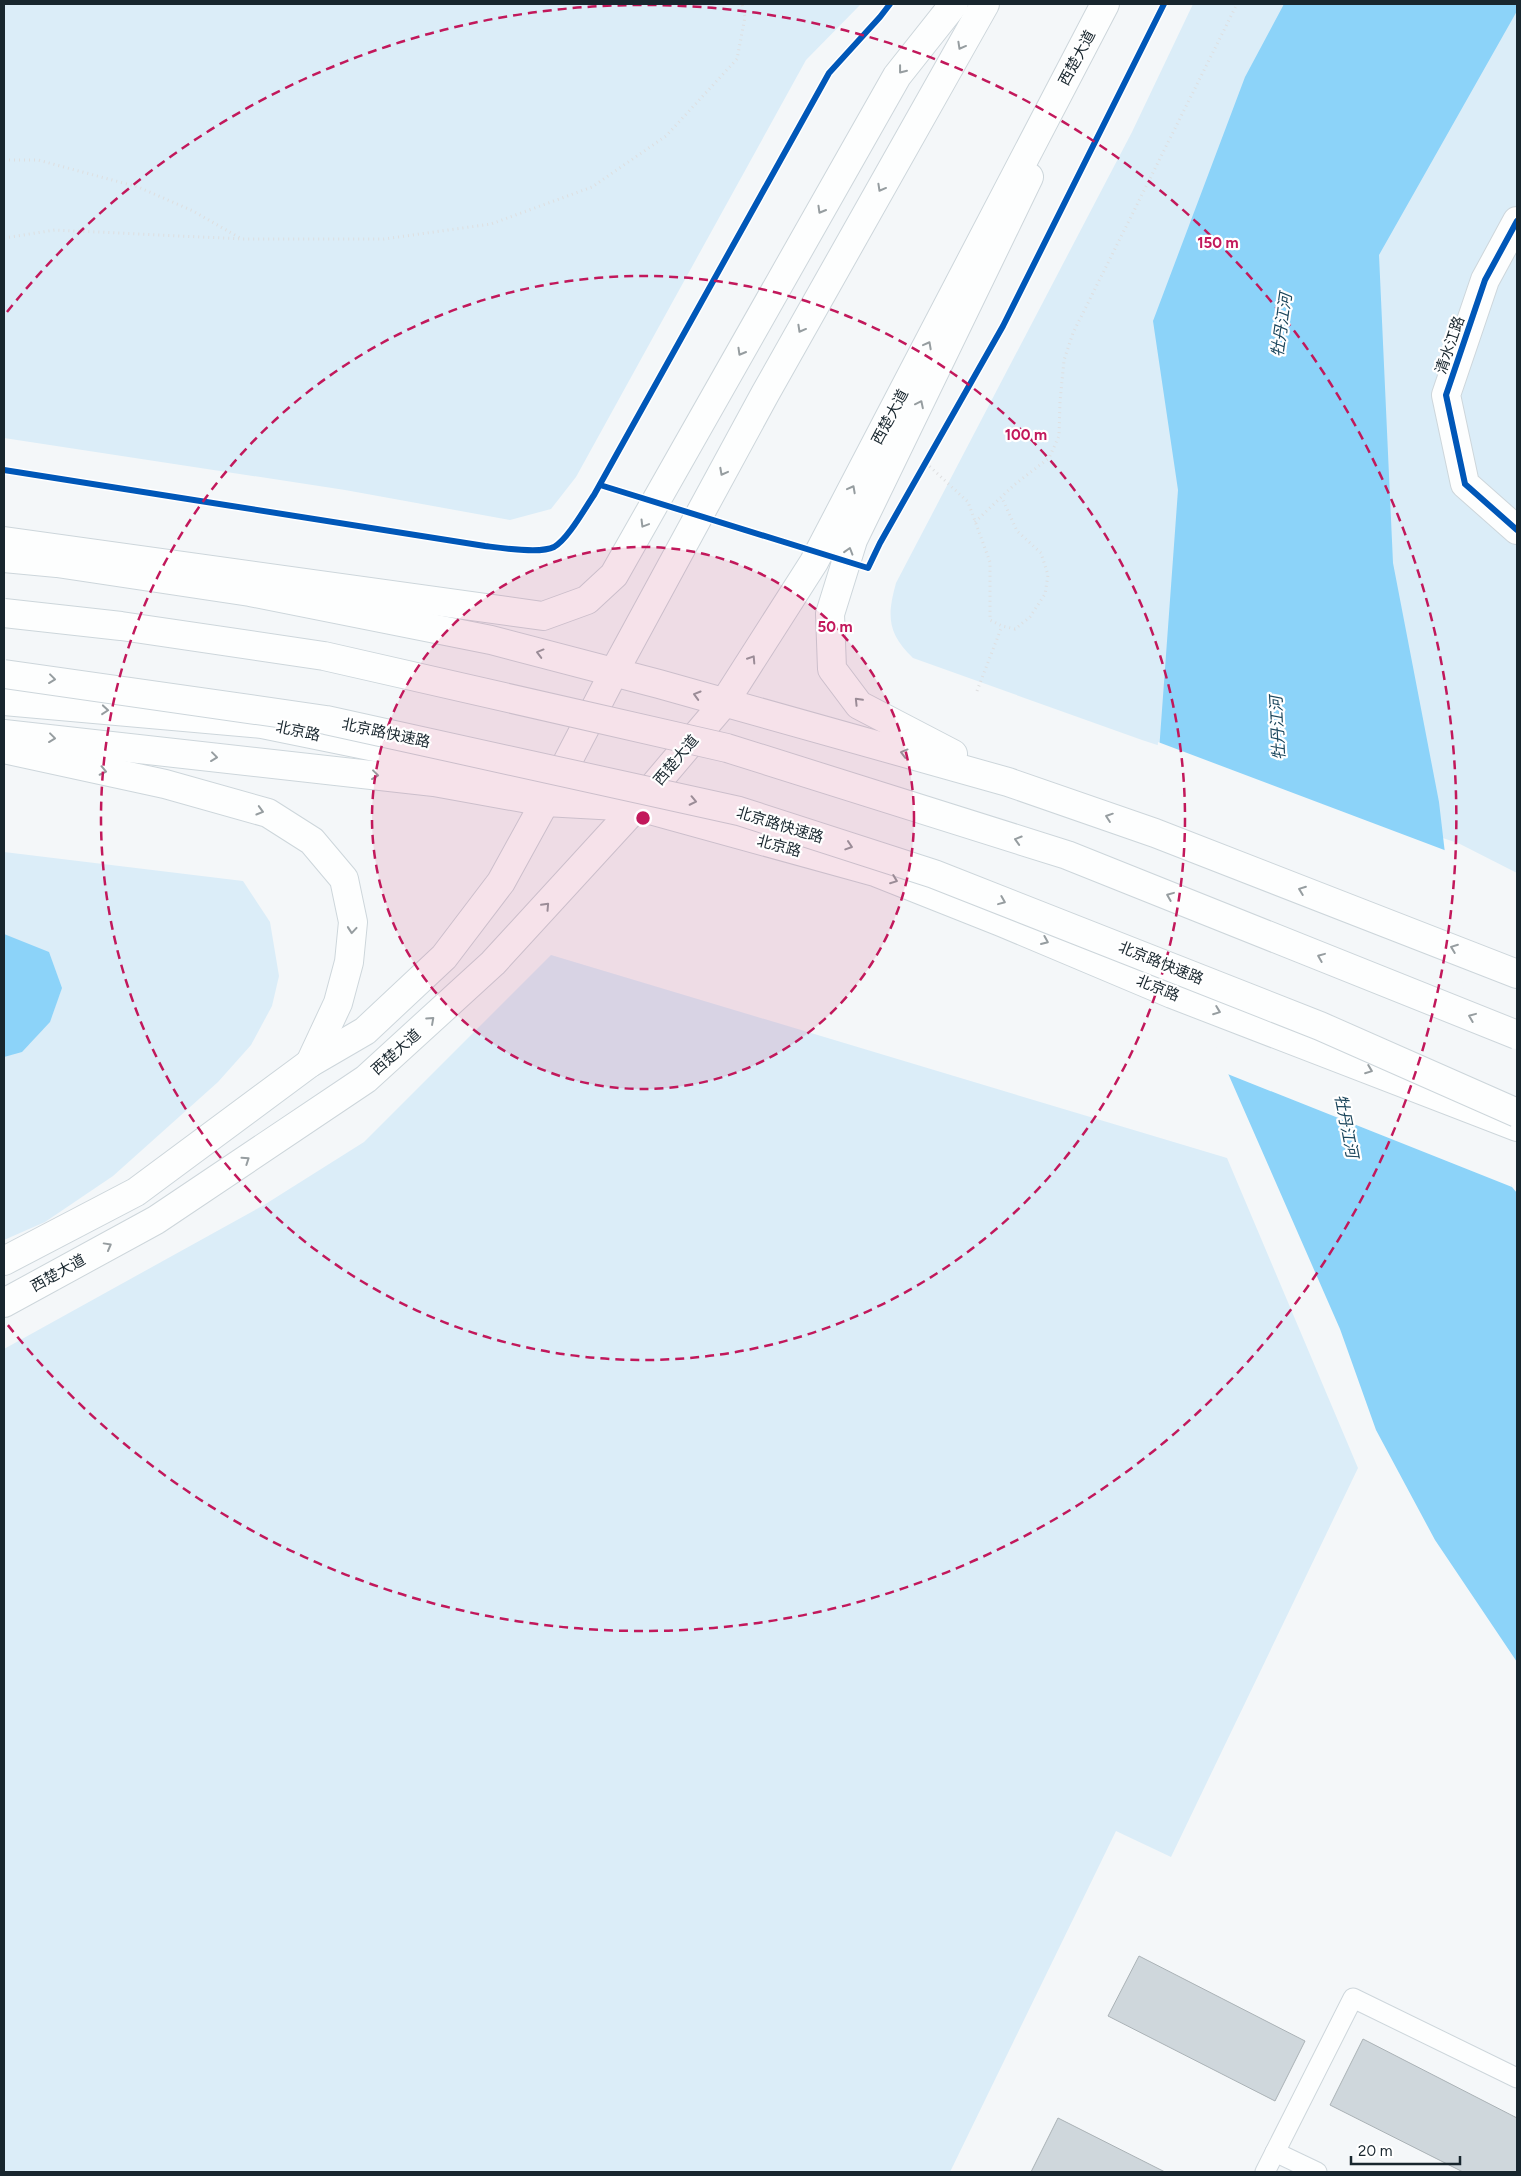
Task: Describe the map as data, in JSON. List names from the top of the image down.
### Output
{
  "streets": {
    "main road": [
      "西楚大道",
      "清水江路",
      "北京路",
      "北京路快速路"
    ]
  },
  "crossings": [
    ["西楚大道", "北京路"]
  ],
  "water": ["牡丹江河"],
  "scale_bar": "20 m",
  "rings": ["150 m", "100 m", "50 m"]
}
